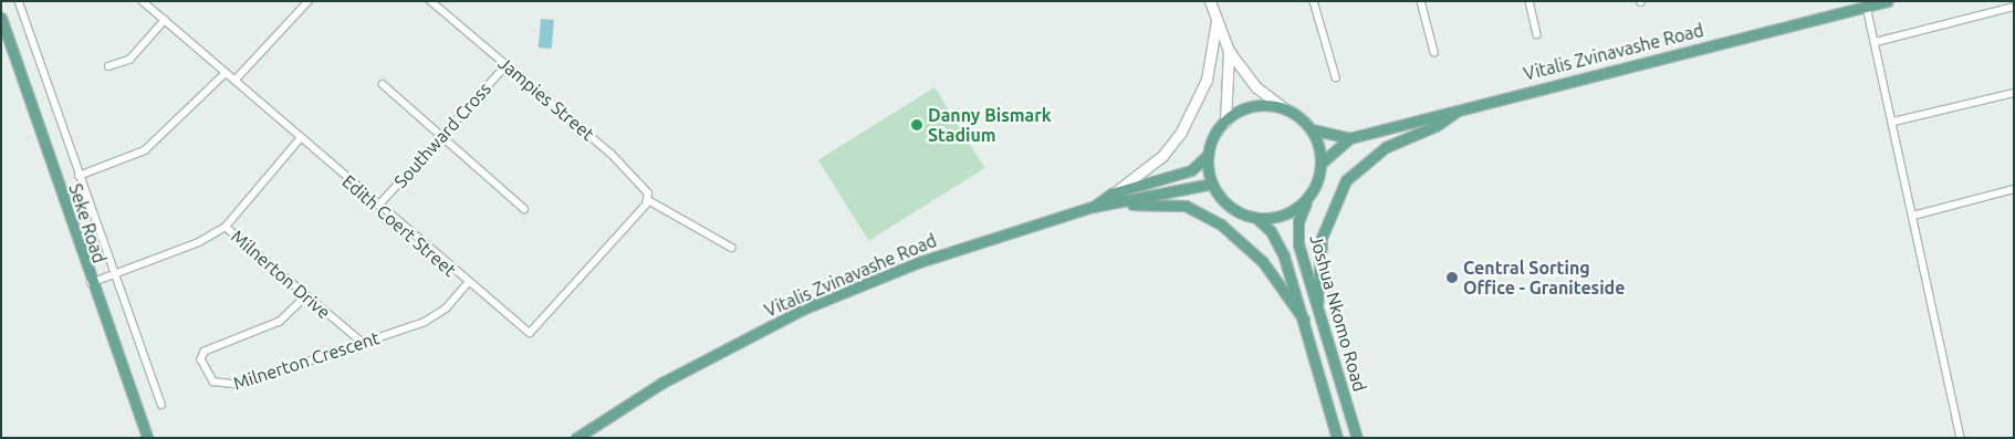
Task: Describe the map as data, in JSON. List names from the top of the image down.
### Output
{
  "streets": {
    "main road": ["Vitalis Zvinavashe Road", "Seke Road", "Joshua Nkomo Road"],
    "street": [
      "Jampies Street",
      "Southward Cross",
      "Edith Coert Street",
      "Milnerton Drive",
      "Milnerton Crescent"
    ]
  },
  "crossings": [
    ["Vitalis Zvinavashe Road", "Joshua Nkomo Road"],
    ["Jampies Street", "Southward Cross"],
    ["Jampies Street", "Edith Coert Street"],
    ["Southward Cross", "Edith Coert Street"],
    ["Edith Coert Street", "Milnerton Crescent"],
    ["Milnerton Drive", "Milnerton Crescent"]
  ],
  "places": ["Danny Bismark Stadium", "Central Sorting Office - Graniteside"]
}
